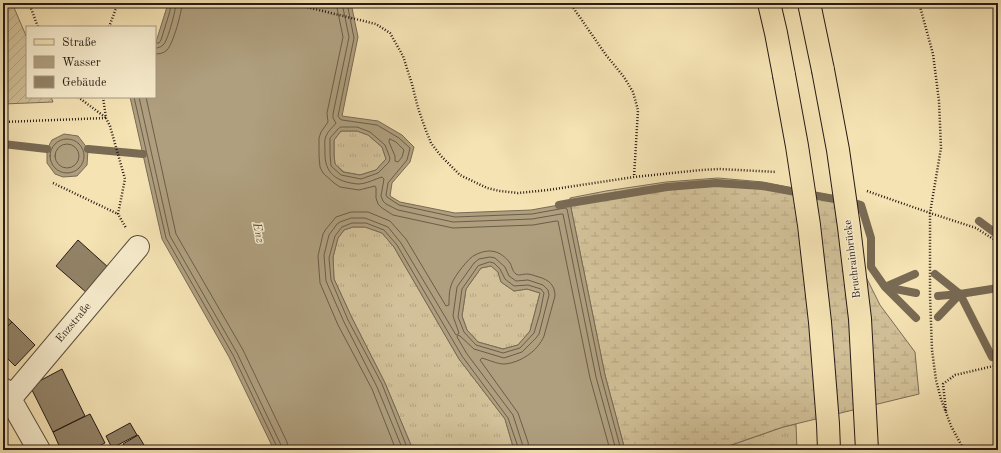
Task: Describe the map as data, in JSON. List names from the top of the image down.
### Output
{
  "streets": {
    "main road": ["Bruchrainbrücke"],
    "street": ["Enzstraße"]
  },
  "water": ["Enz"],
  "legend": ["Straße", "Wasser", "Gebäude"]
}
